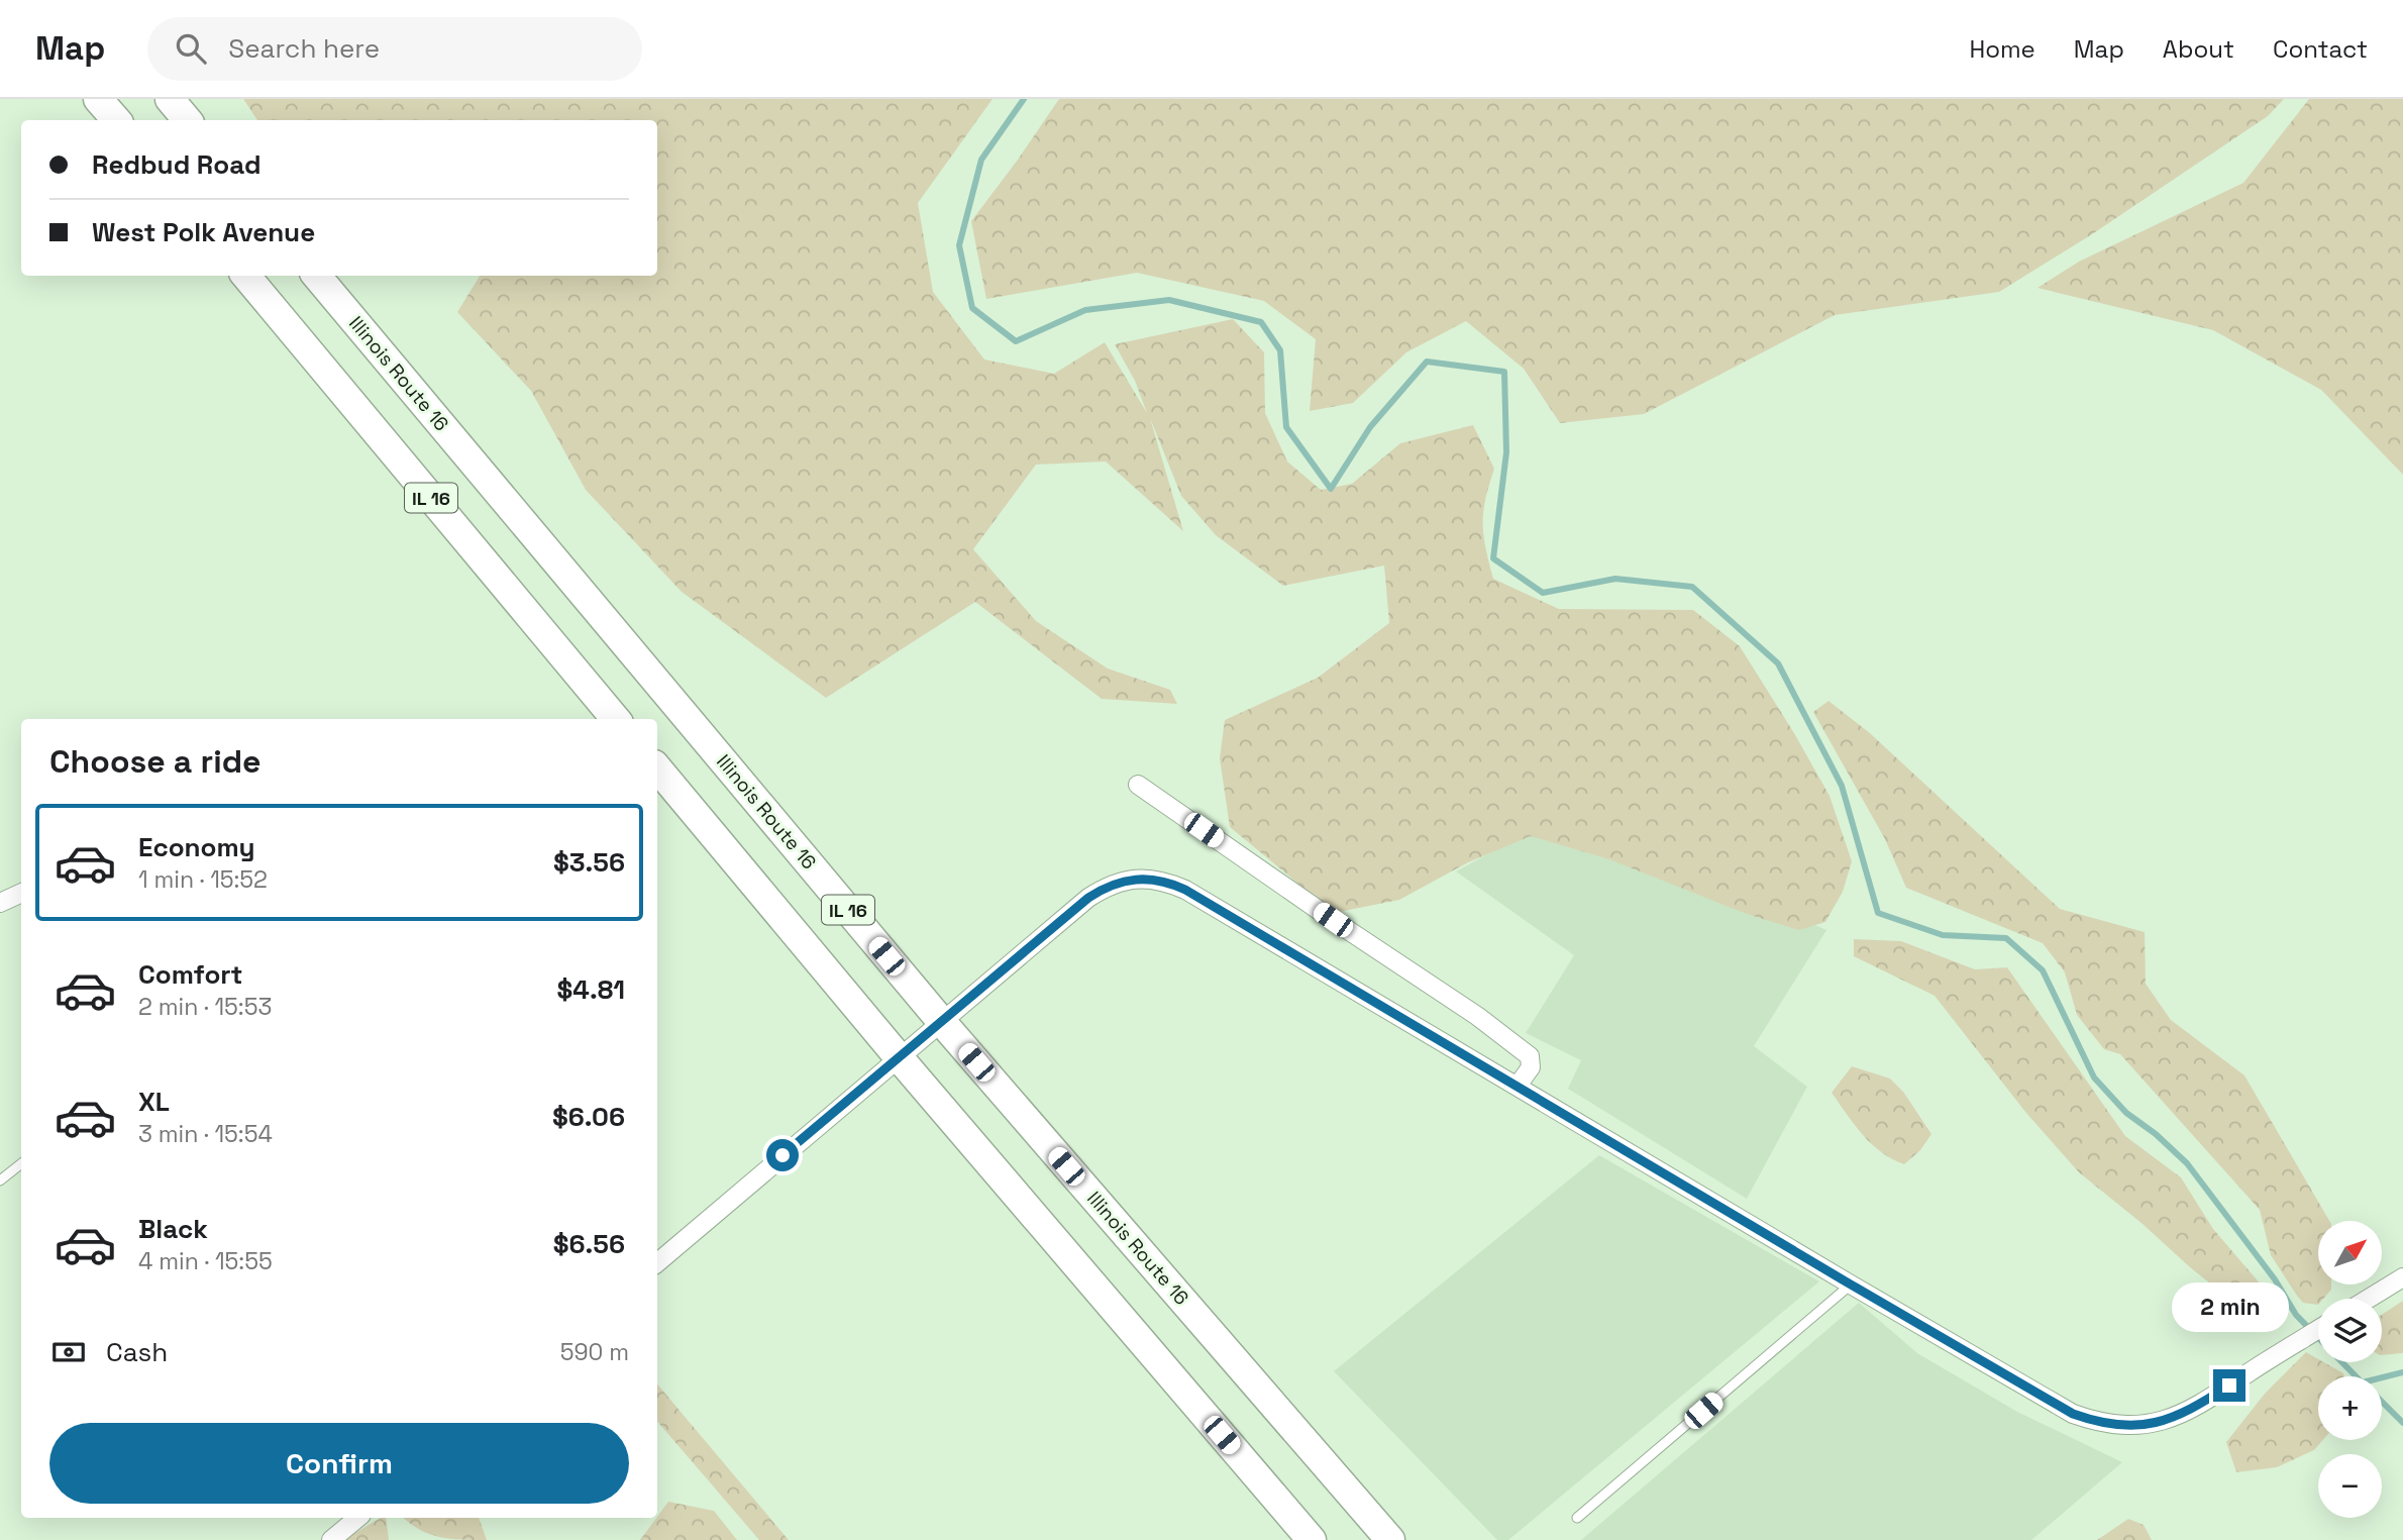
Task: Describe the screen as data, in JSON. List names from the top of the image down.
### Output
{
  "streets": {
    "main road": ["Illinois Route 16", "IL 16"]
  },
  "north": "top right",
  "page": {
    "header": "Map",
    "search": "Search here",
    "nav": [
      "Home",
      "Map",
      "About",
      "Contact"
    ],
    "banner": ["Redbud Road", "West Polk Avenue"],
    "heading": "Choose a ride",
    "list": [
      {
        "name": "Economy",
        "note": "1 min · 15:52",
        "value": "$3.56"
      },
      {
        "name": "Comfort",
        "note": "2 min · 15:53",
        "value": "$4.81"
      },
      {
        "name": "XL",
        "note": "3 min · 15:54",
        "value": "$6.06"
      },
      {
        "name": "Black",
        "note": "4 min · 15:55",
        "value": "$6.56"
      }
    ],
    "map_buttons": ["+", "−"],
    "bubble": "2 min",
    "pay": ["Cash", "590 m"],
    "buttons": "Confirm"
  }
}
